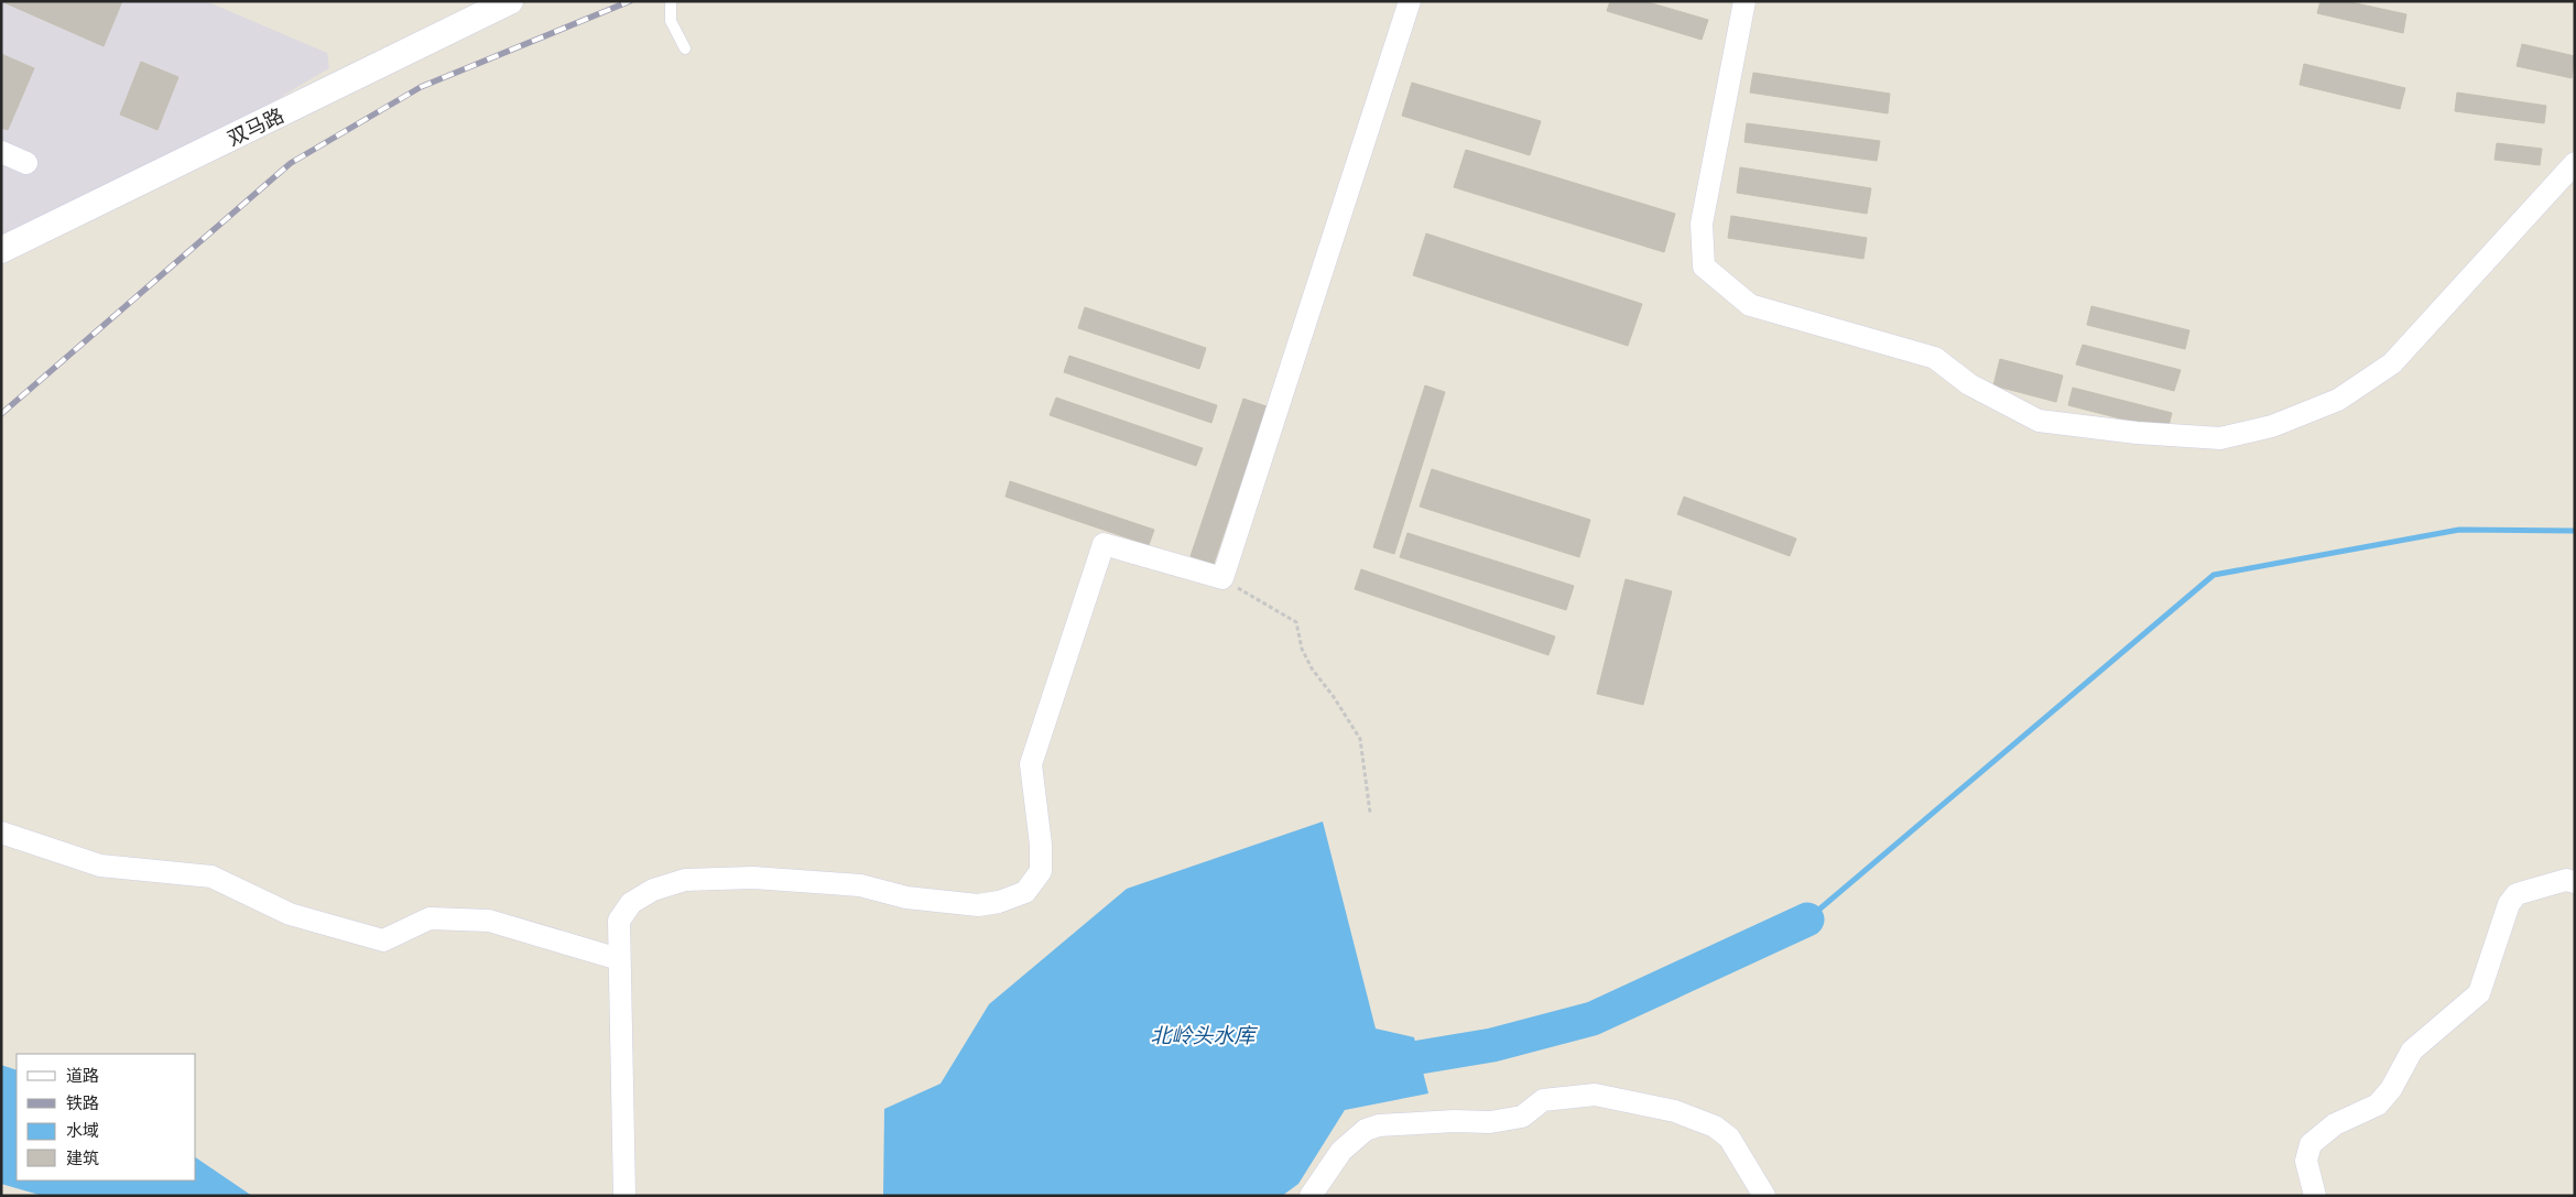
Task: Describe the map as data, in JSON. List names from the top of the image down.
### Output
{
  "streets": {
    "street": ["双马路"]
  },
  "water": ["北岭头水库"],
  "legend": [
    "道路",
    "铁路",
    "水域",
    "建筑"
  ]
}
